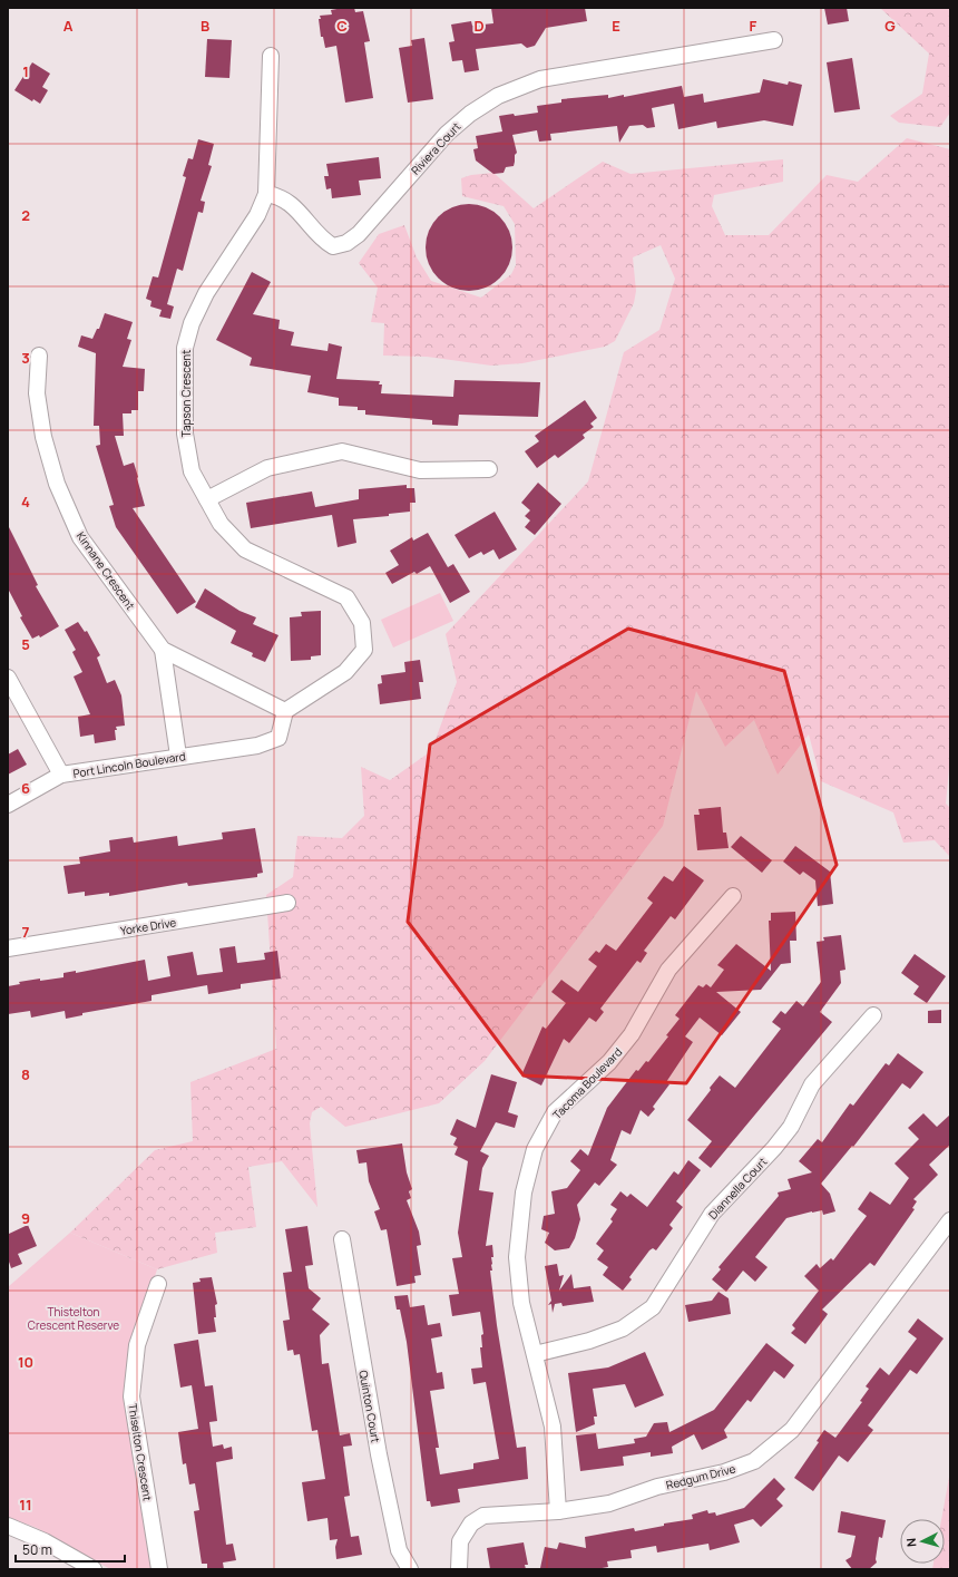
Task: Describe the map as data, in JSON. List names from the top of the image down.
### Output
{
  "streets": {
    "street": [
      "Riviera Court",
      "Tapson Crescent",
      "Kinnane Crescent",
      "Port Lincoln Boulevard",
      "Yorke Drive",
      "Tacoma Boulevard",
      "Diannella Court",
      "Quinton Court",
      "Thiselton Crescent",
      "Redgum Drive"
    ]
  },
  "crossings": [
    ["Riviera Court", "Tapson Crescent"],
    ["Tapson Crescent", "Kinnane Crescent"],
    ["Tapson Crescent", "Port Lincoln Boulevard"],
    ["Kinnane Crescent", "Port Lincoln Boulevard"],
    ["Tacoma Boulevard", "Diannella Court"],
    ["Tacoma Boulevard", "Redgum Drive"]
  ],
  "parks": ["Thistelton Crescent Reserve"],
  "scale_bar": "50 m",
  "north": "left",
  "grid": {
    "columns": [
      "A",
      "B",
      "C",
      "D",
      "E",
      "F",
      "G"
    ],
    "rows": [
      "1",
      "2",
      "3",
      "4",
      "5",
      "6",
      "7",
      "8",
      "9",
      "10",
      "11"
    ]
  }
}
